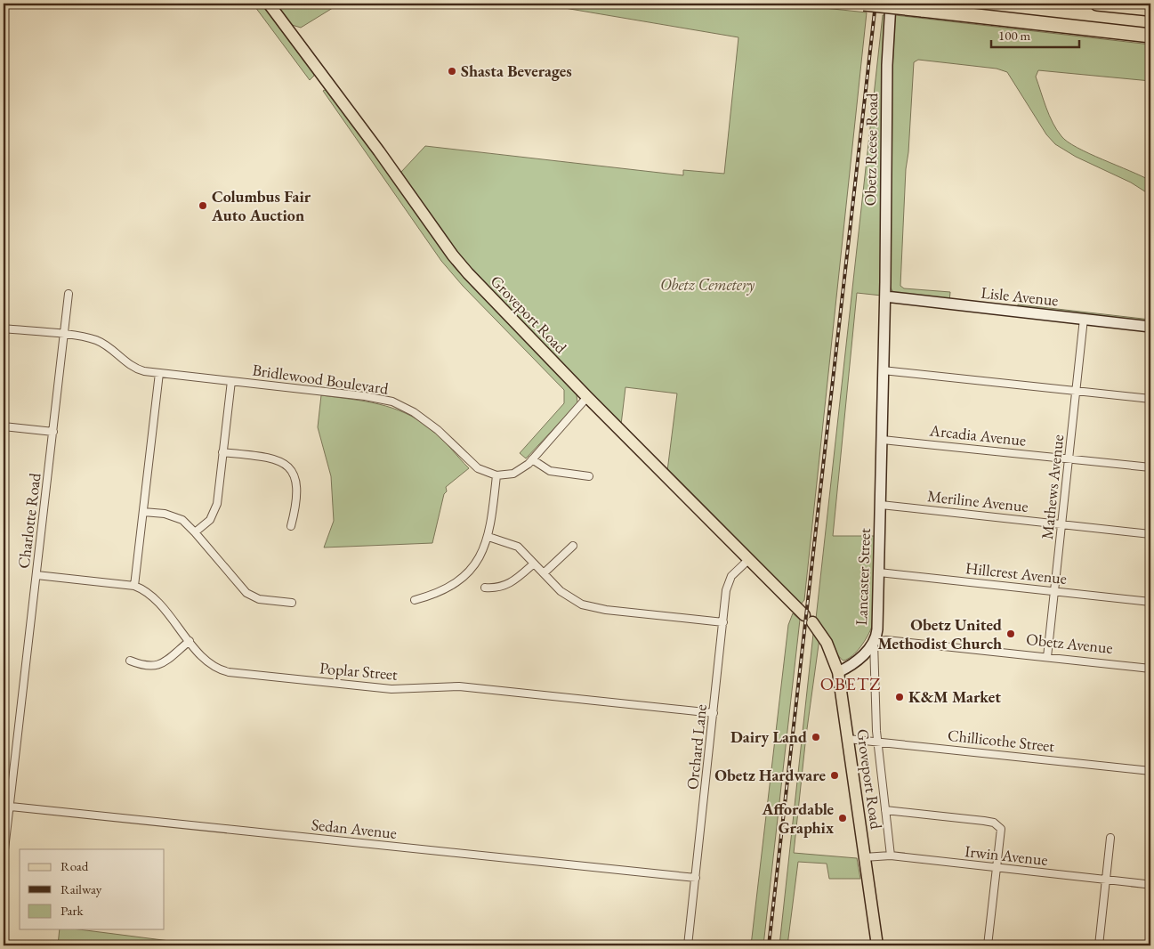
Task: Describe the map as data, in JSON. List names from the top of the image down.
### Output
{
  "streets": {
    "main road": ["Groveport Road"],
    "street": [
      "Obetz Reese Road",
      "Lisle Avenue",
      "Bridlewood Boulevard",
      "Arcadia Avenue",
      "Mathews Avenue",
      "Meriline Avenue",
      "Charlotte Road",
      "Hillcrest Avenue",
      "Lancaster Street",
      "Obetz Avenue",
      "Poplar Street",
      "Chillicothe Street",
      "Orchard Lane",
      "Sedan Avenue",
      "Irwin Avenue"
    ]
  },
  "crossings": [
    ["Obetz Reese Road", "Lisle Avenue"],
    ["Obetz Reese Road", "Lancaster Street"],
    ["Lisle Avenue", "Mathews Avenue"],
    ["Lisle Avenue", "Lancaster Street"],
    ["Groveport Road", "Chillicothe Street"],
    ["Groveport Road", "Orchard Lane"],
    ["Groveport Road", "Irwin Avenue"],
    ["Bridlewood Boulevard", "Charlotte Road"],
    ["Arcadia Avenue", "Mathews Avenue"],
    ["Arcadia Avenue", "Lancaster Street"],
    ["Mathews Avenue", "Meriline Avenue"],
    ["Mathews Avenue", "Hillcrest Avenue"],
    ["Mathews Avenue", "Obetz Avenue"],
    ["Meriline Avenue", "Lancaster Street"],
    ["Charlotte Road", "Poplar Street"],
    ["Charlotte Road", "Sedan Avenue"],
    ["Hillcrest Avenue", "Lancaster Street"],
    ["Lancaster Street", "Obetz Avenue"],
    ["Lancaster Street", "Chillicothe Street"],
    ["Lancaster Street", "Irwin Avenue"],
    ["Poplar Street", "Orchard Lane"],
    ["Orchard Lane", "Sedan Avenue"]
  ],
  "districts": ["OBETZ"],
  "parks": ["Obetz Cemetery"],
  "places": [
    "Shasta Beverages",
    "Columbus Fair Auto Auction",
    "Obetz United Methodist Church",
    "K&M Market",
    "Dairy Land",
    "Obetz Hardware",
    "Affordable Graphix"
  ],
  "legend": ["Road", "Railway", "Park"],
  "scale_bar": "100 m"
}
